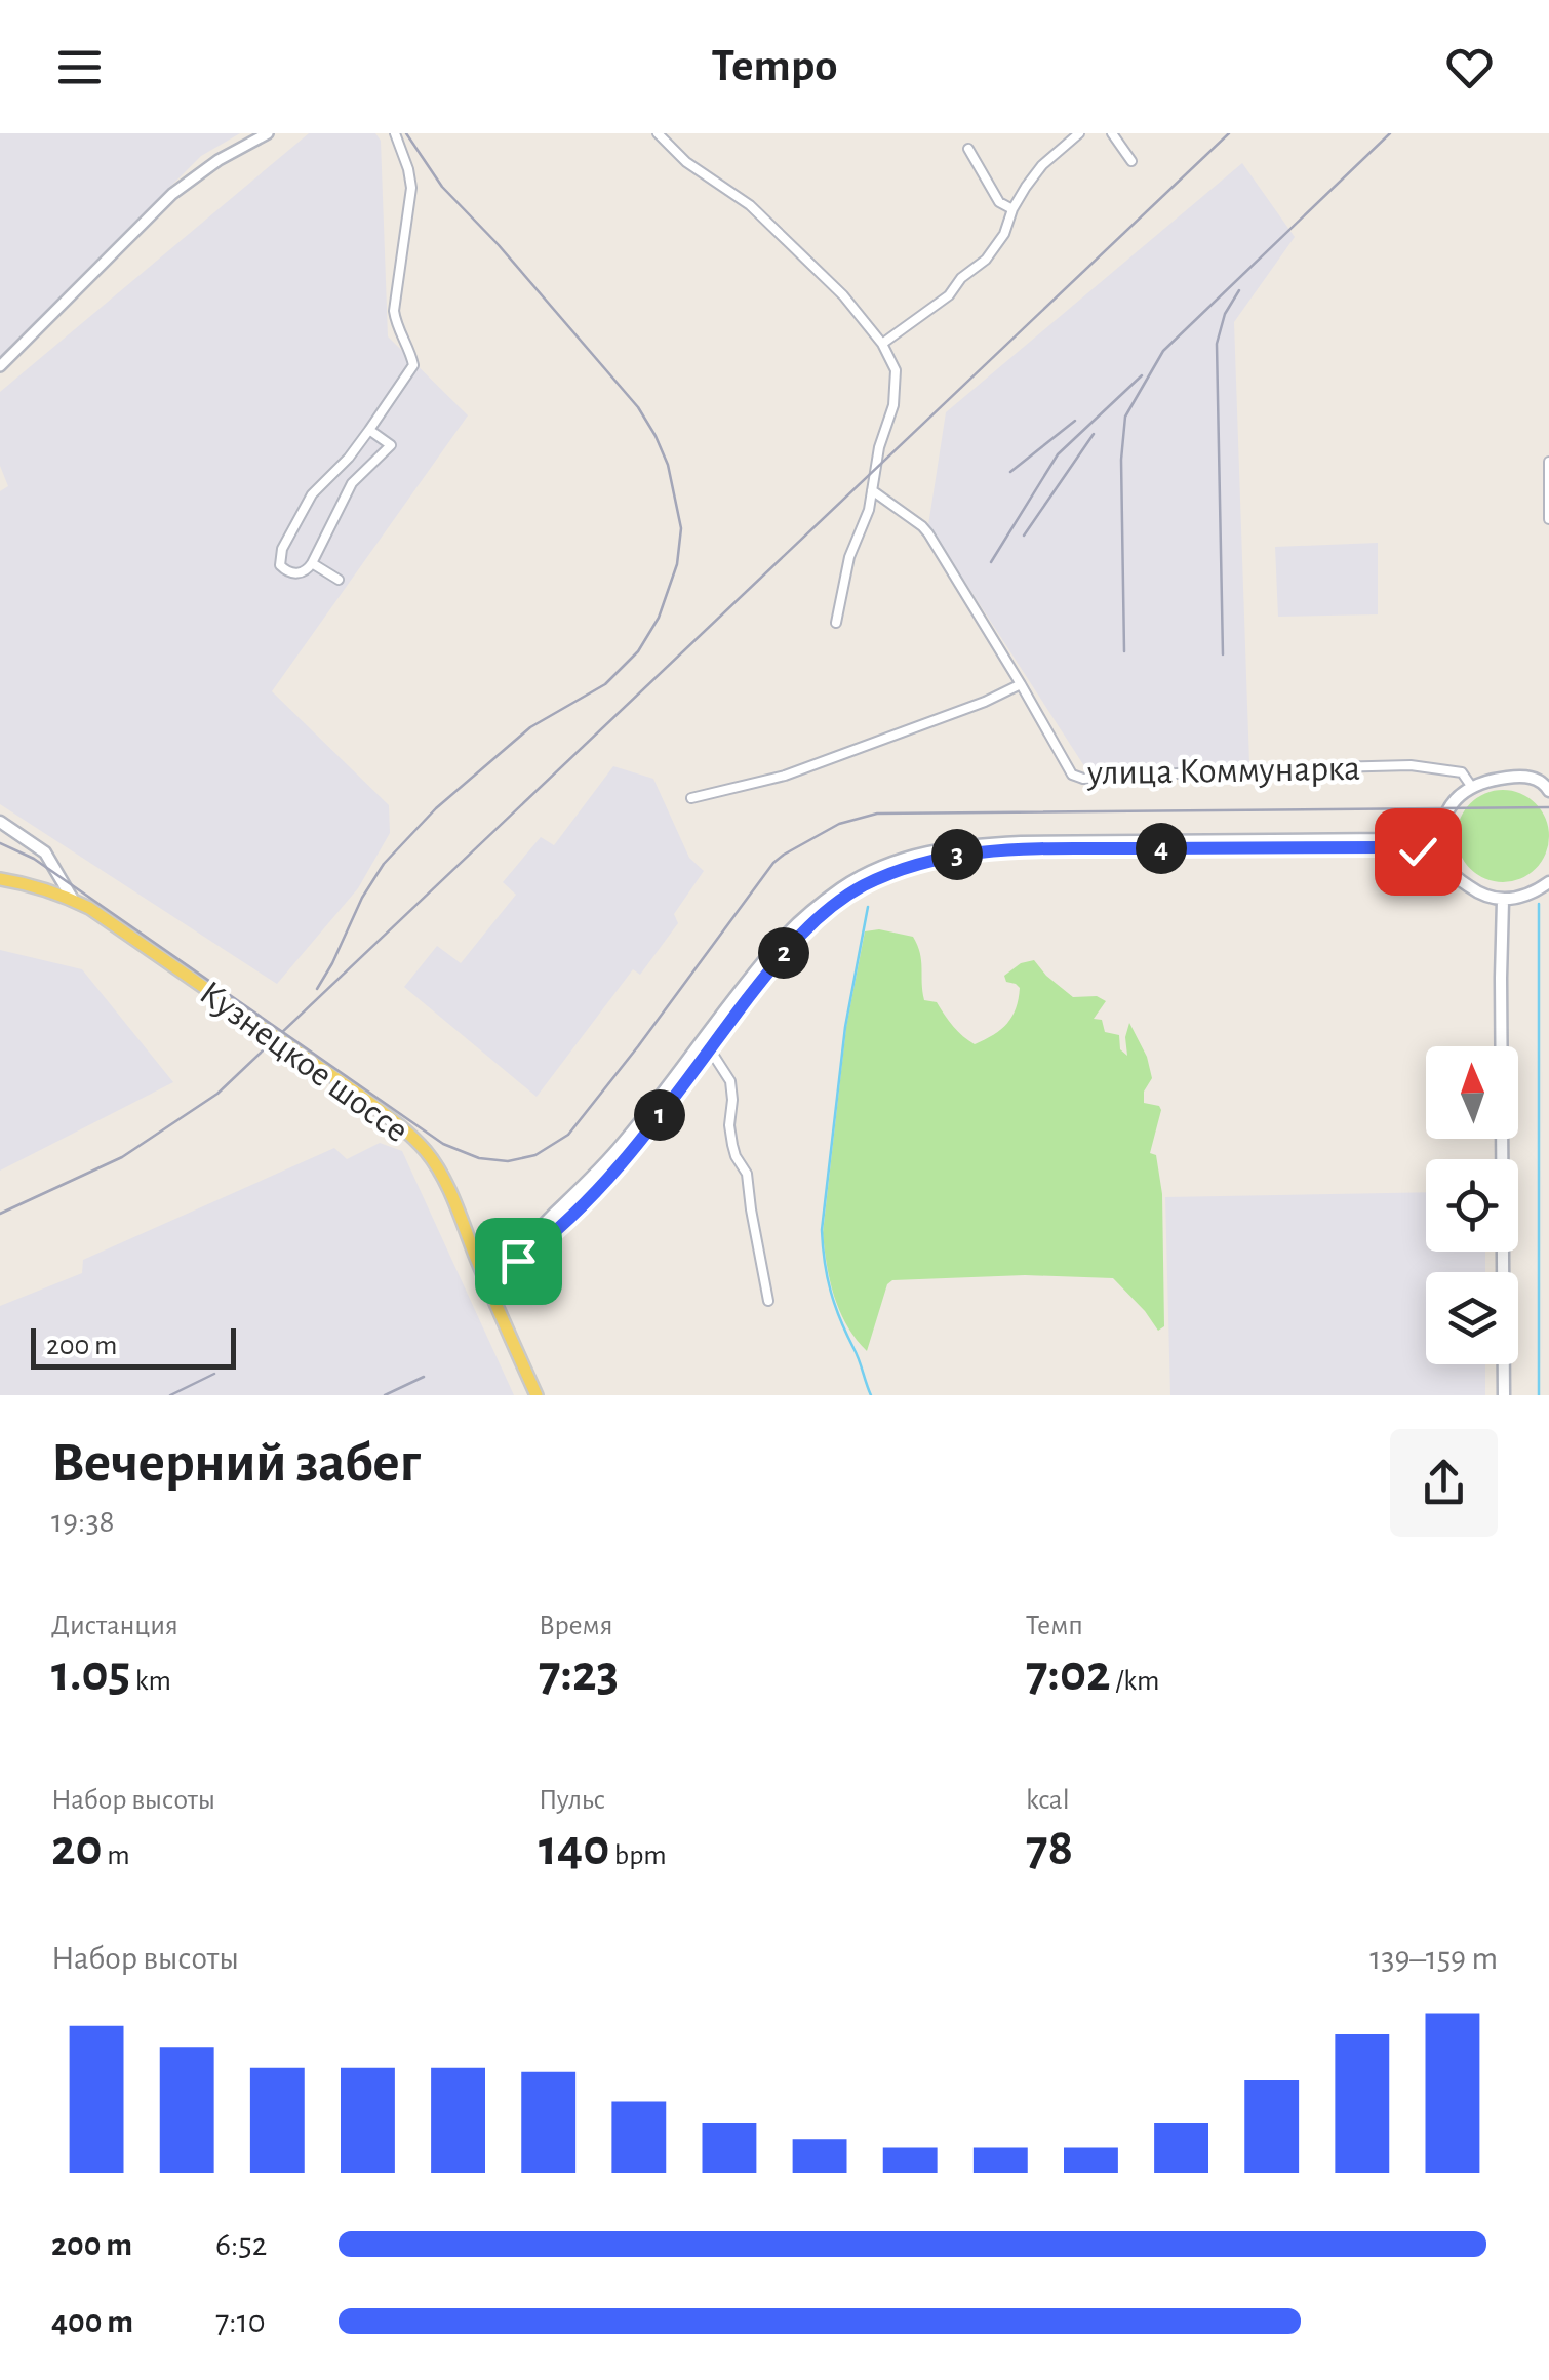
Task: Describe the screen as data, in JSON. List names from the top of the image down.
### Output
{
  "streets": {
    "main road": ["Кузнецкое шоссе"],
    "street": ["улица Коммунарка"]
  },
  "scale_bar": "200 m",
  "north": "top",
  "page": {
    "header": "Tempo",
    "pins": [
      "4",
      "3",
      "2",
      "1"
    ],
    "scale": "200 m",
    "heading": ["Вечерний забег", "19:38"],
    "stats": [
      ["Дистанция", "1.05 km"],
      ["Время", "7:23"],
      ["Темп", "7:02 /km"],
      ["Набор высоты", "20 m"],
      ["Пульс", "140 bpm"],
      ["kcal", "78"]
    ],
    "chart": ["Набор высоты", "139–159 m"],
    "list": [
      {
        "name": "200 m",
        "note": "6:52"
      },
      {
        "name": "400 m",
        "note": "7:10"
      }
    ]
  }
}
